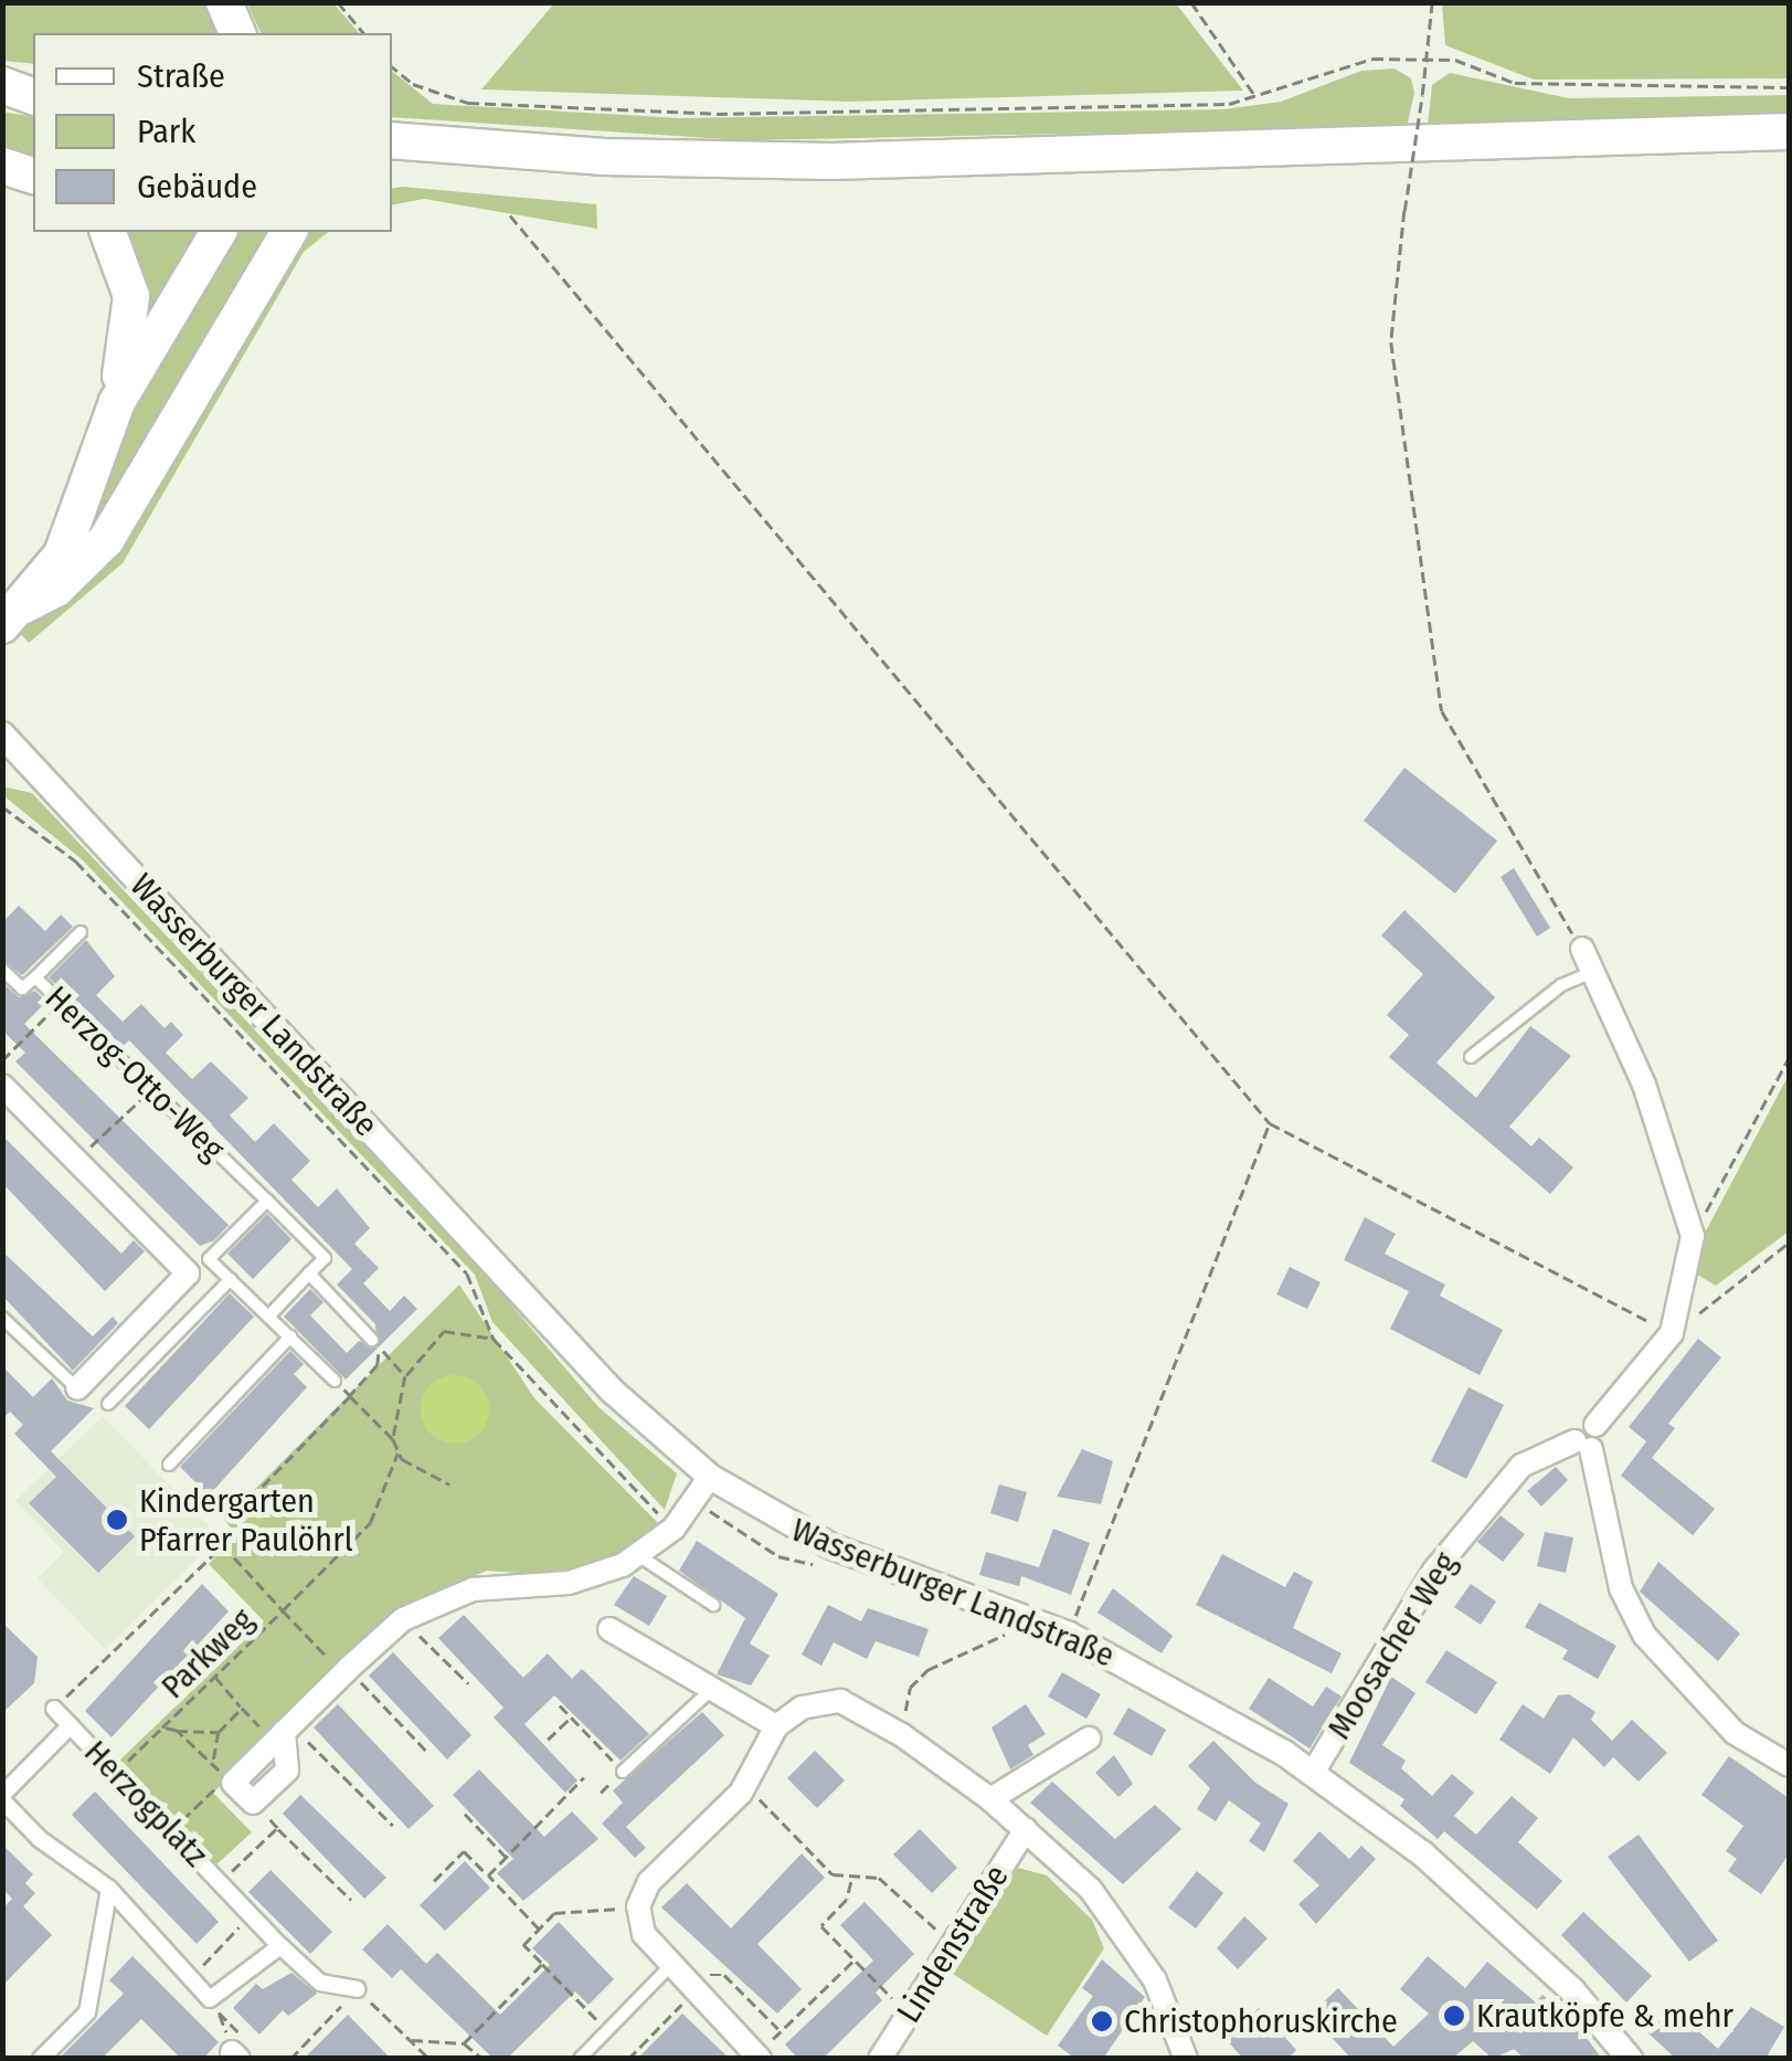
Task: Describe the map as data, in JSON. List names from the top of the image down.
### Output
{
  "streets": {
    "street": [
      "Wasserburger Landstraße",
      "Moosacher Weg",
      "Herzogplatz",
      "Lindenstraße"
    ],
    "lane": ["Herzog-Otto-Weg"],
    "path": ["Parkweg"]
  },
  "crossings": [
    ["Wasserburger Landstraße", "Moosacher Weg"],
    ["Parkweg", "Herzogplatz"]
  ],
  "places": ["Kindergarten Pfarrer Paulöhrl", "Krautköpfe & mehr", "Christophoruskirche"],
  "legend": ["Straße", "Park", "Gebäude"]
}
